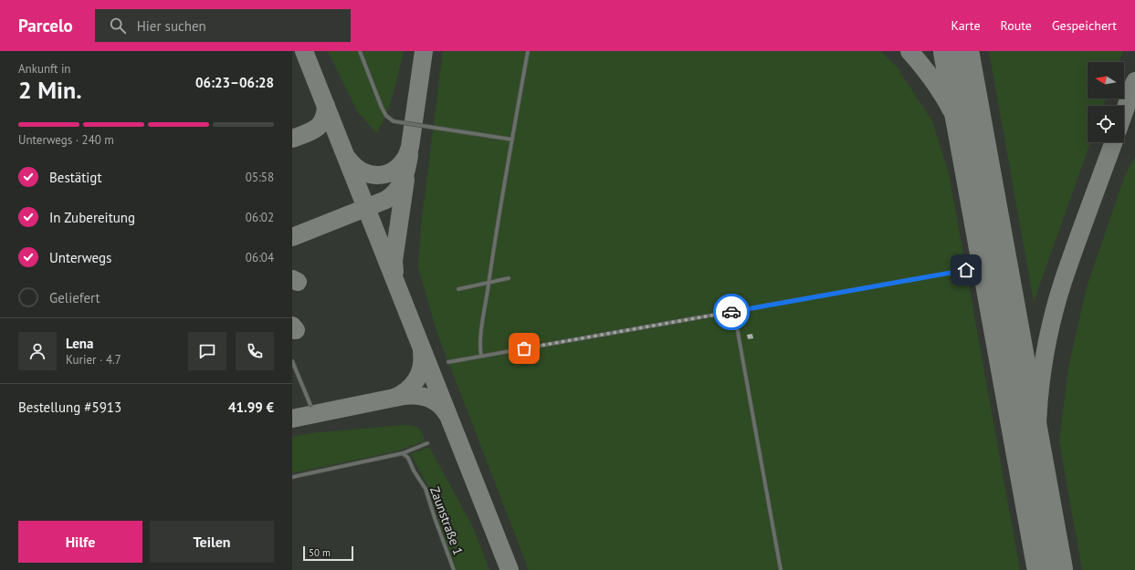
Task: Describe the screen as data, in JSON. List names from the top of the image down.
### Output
{
  "streets": {
    "lane": ["Zaunstraße 1"]
  },
  "scale_bar": "50 m",
  "north": "left",
  "page": {
    "header": "Parcelo",
    "search": "Hier suchen",
    "nav": ["Karte", "Route", "Gespeichert"],
    "heading": ["2 Min.", "Ankunft in", "06:23–06:28"],
    "panel": [
      "Lena",
      "Kurier · 4.7",
      "Bestellung #5913",
      "41.99 €"
    ],
    "bar": "Unterwegs · 240 m",
    "list": [
      ["Bestätigt", "05:58"],
      ["In Zubereitung", "06:02"],
      ["Unterwegs", "06:04"],
      "Geliefert"
    ],
    "buttons": ["Hilfe", "Teilen"],
    "scale": "50 m"
  }
}
